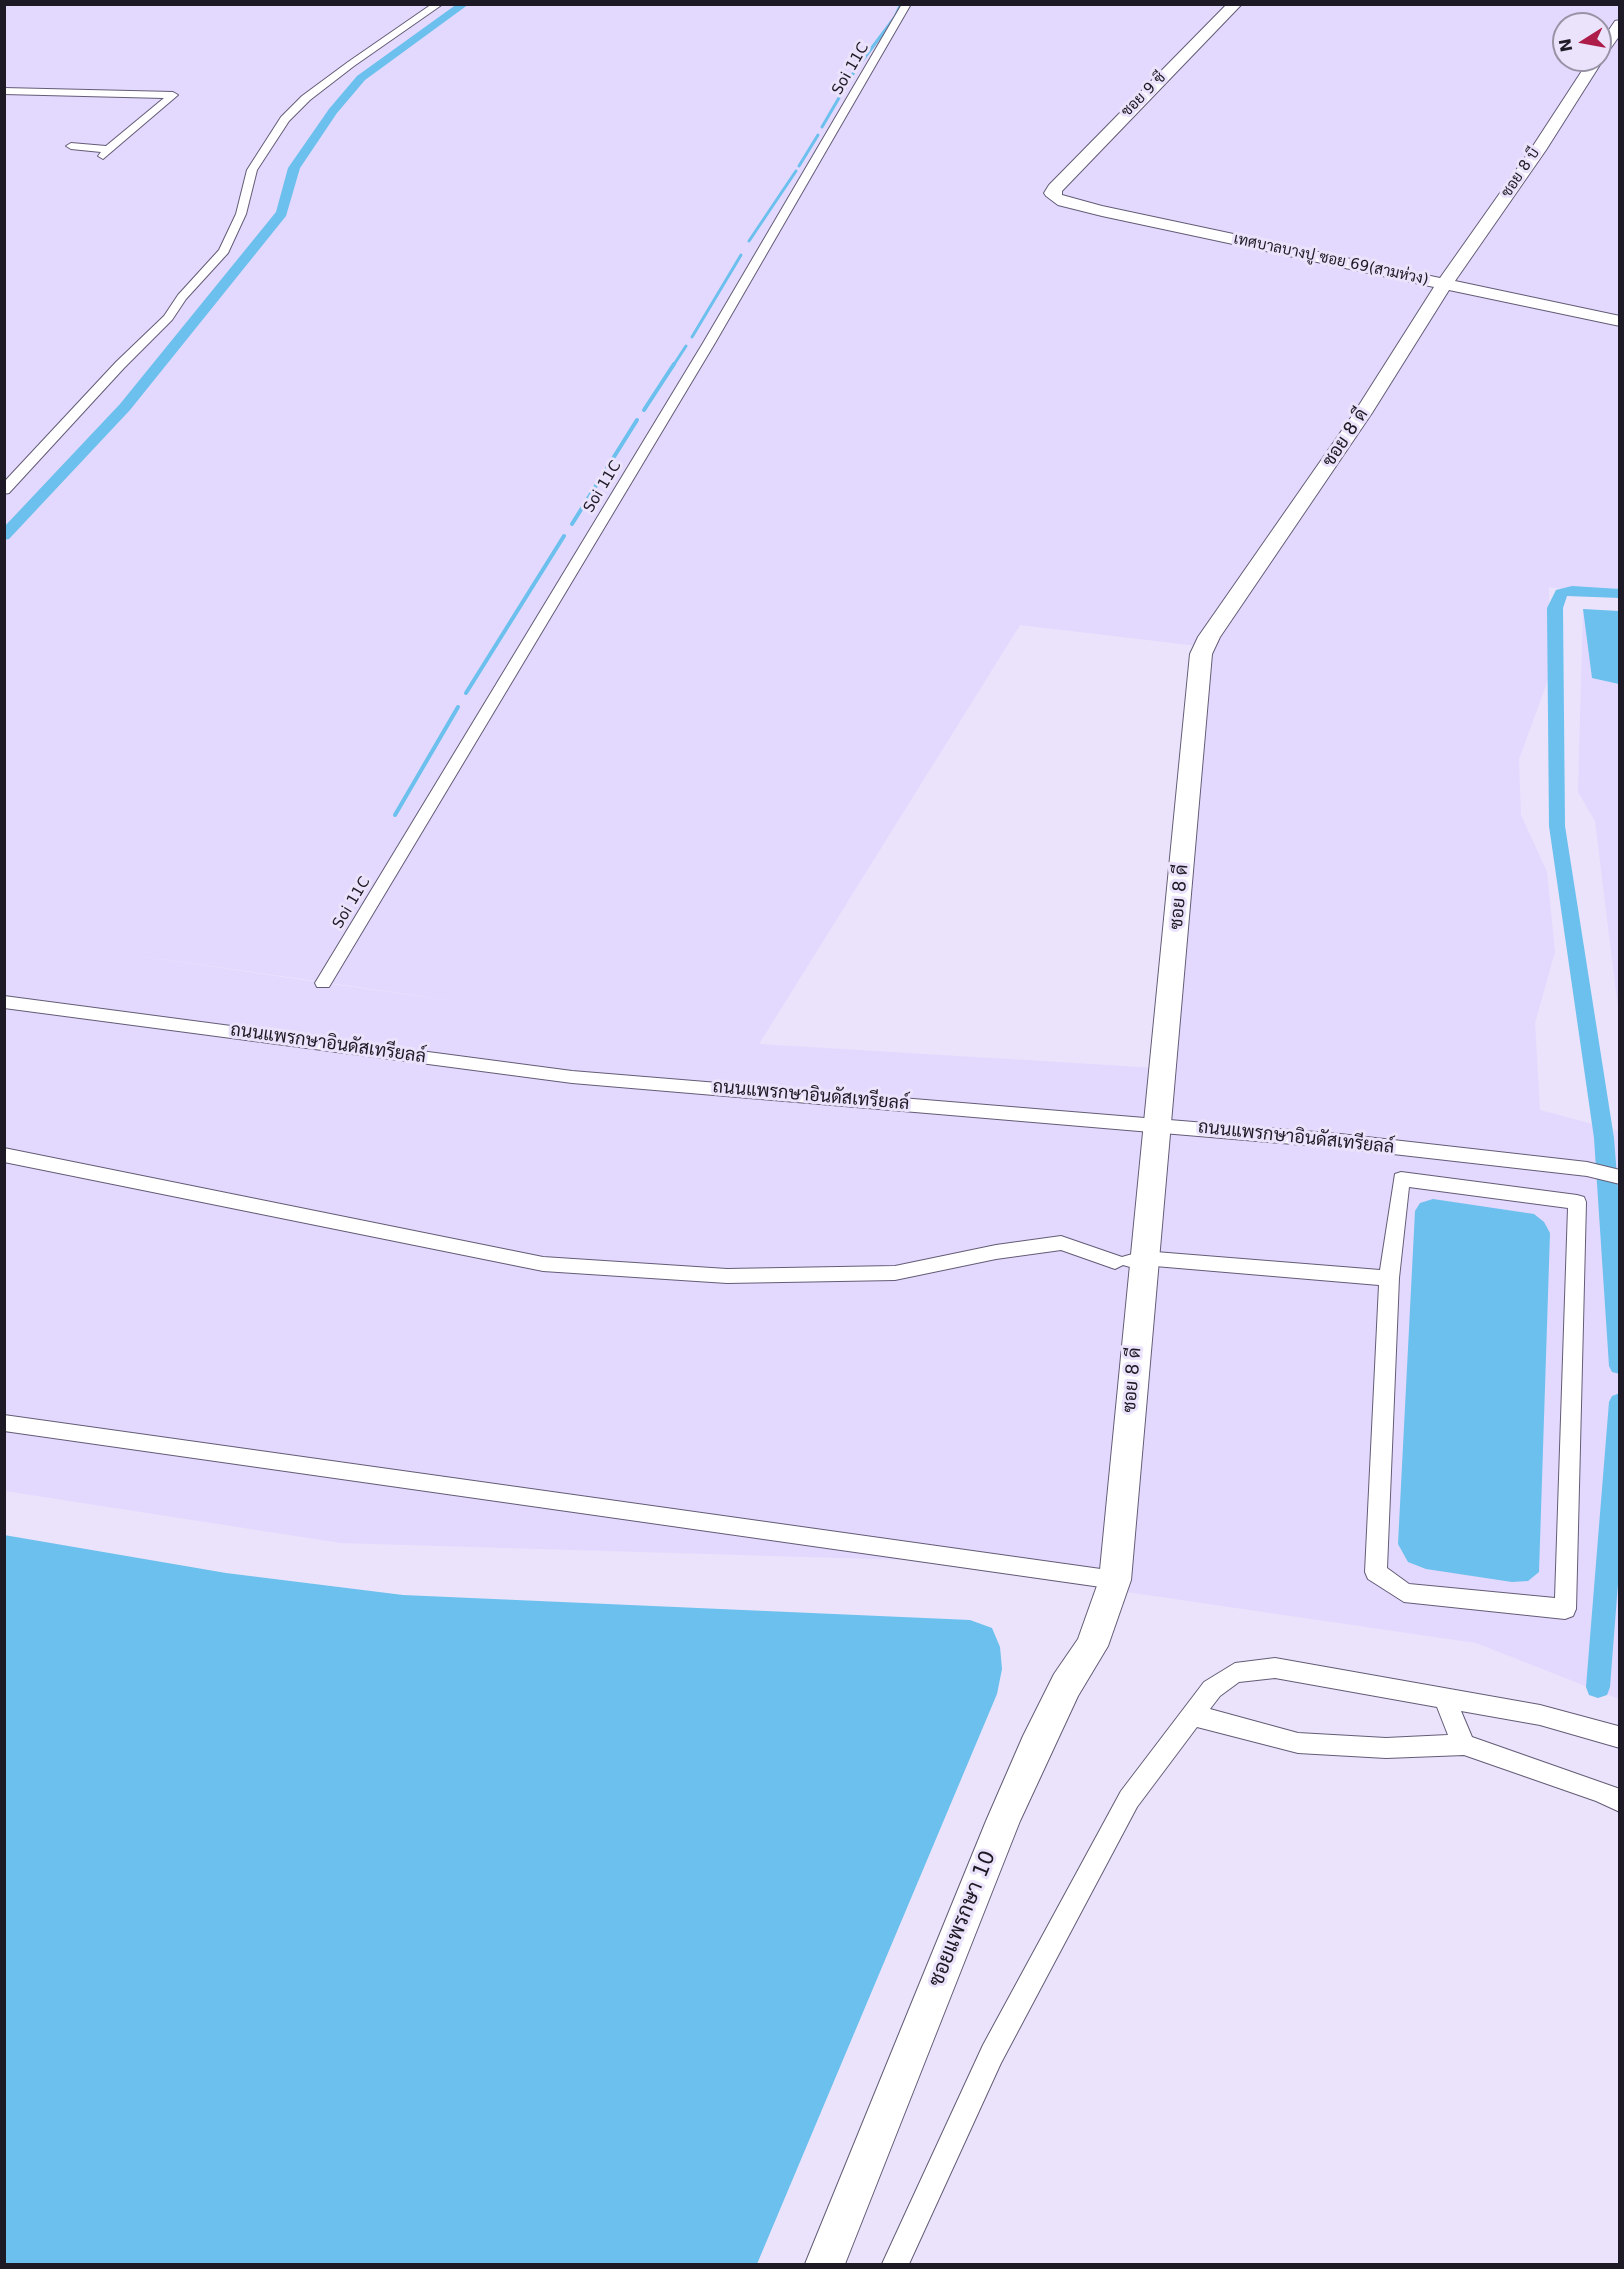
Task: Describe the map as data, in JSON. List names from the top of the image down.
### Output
{
  "streets": {
    "street": [
      "Soi 11C",
      "ซอย 9 ซี",
      "ซอย 8 บี",
      "เทศบาลบางปู ซอย 69(สามห่วง)",
      "ซอย 8 ดี",
      "ถนนแพรกษาอินดัสเทรียลล์",
      "ซอยแพรกษา 10"
    ]
  },
  "crossings": [
    ["ซอย 9 ซี", "เทศบาลบางปู ซอย 69(สามห่วง)"],
    ["ซอย 8 บี", "เทศบาลบางปู ซอย 69(สามห่วง)"],
    ["ซอย 8 บี", "ซอย 8 ดี"],
    ["เทศบาลบางปู ซอย 69(สามห่วง)", "ซอย 8 ดี"],
    ["ซอย 8 ดี", "ถนนแพรกษาอินดัสเทรียลล์"],
    ["ซอย 8 ดี", "ซอยแพรกษา 10"]
  ],
  "north": "left"
}
